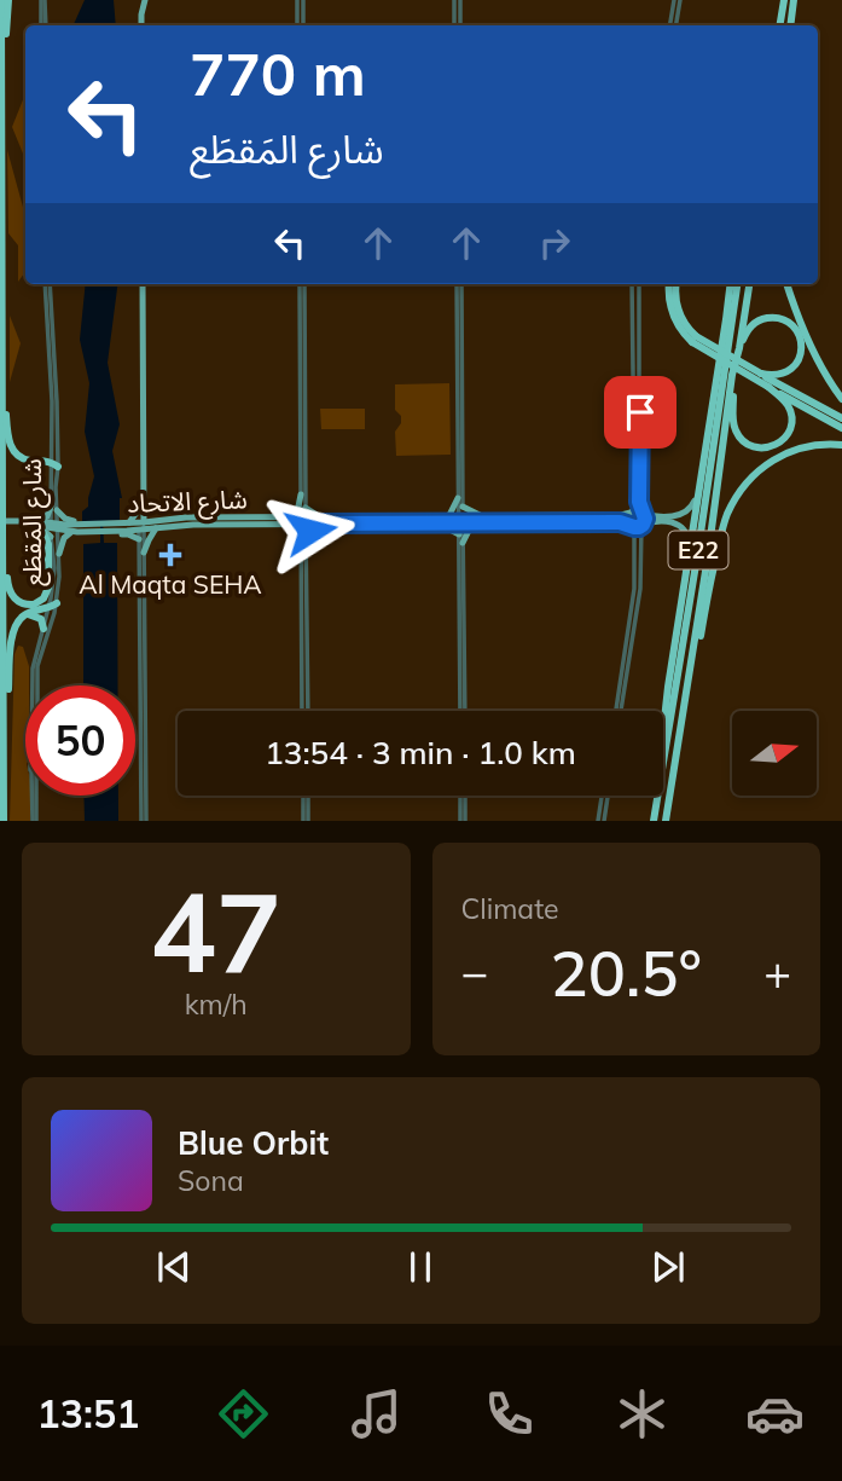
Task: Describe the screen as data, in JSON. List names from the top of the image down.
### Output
{
  "streets": {
    "highway": ["E22"],
    "main road": ["شارع الاتحاد"],
    "street": ["شارع المَقطَع"]
  },
  "crossings": [
    ["شارع الاتحاد", "شارع المَقطَع"]
  ],
  "places": {
    "health": ["Al Maqta SEHA"]
  },
  "north": "right",
  "page": {
    "turn": ["770 m", "شارع المَقطَع"],
    "limit": "50",
    "trip": "13:54 · 3 min · 1.0 km",
    "tile": [
      ["47", "km/h"],
      "Climate"
    ],
    "heat": ["−", "20.5°", "+"],
    "song": ["Blue Orbit", "Sona"],
    "tabs": "13:51"
  }
}
